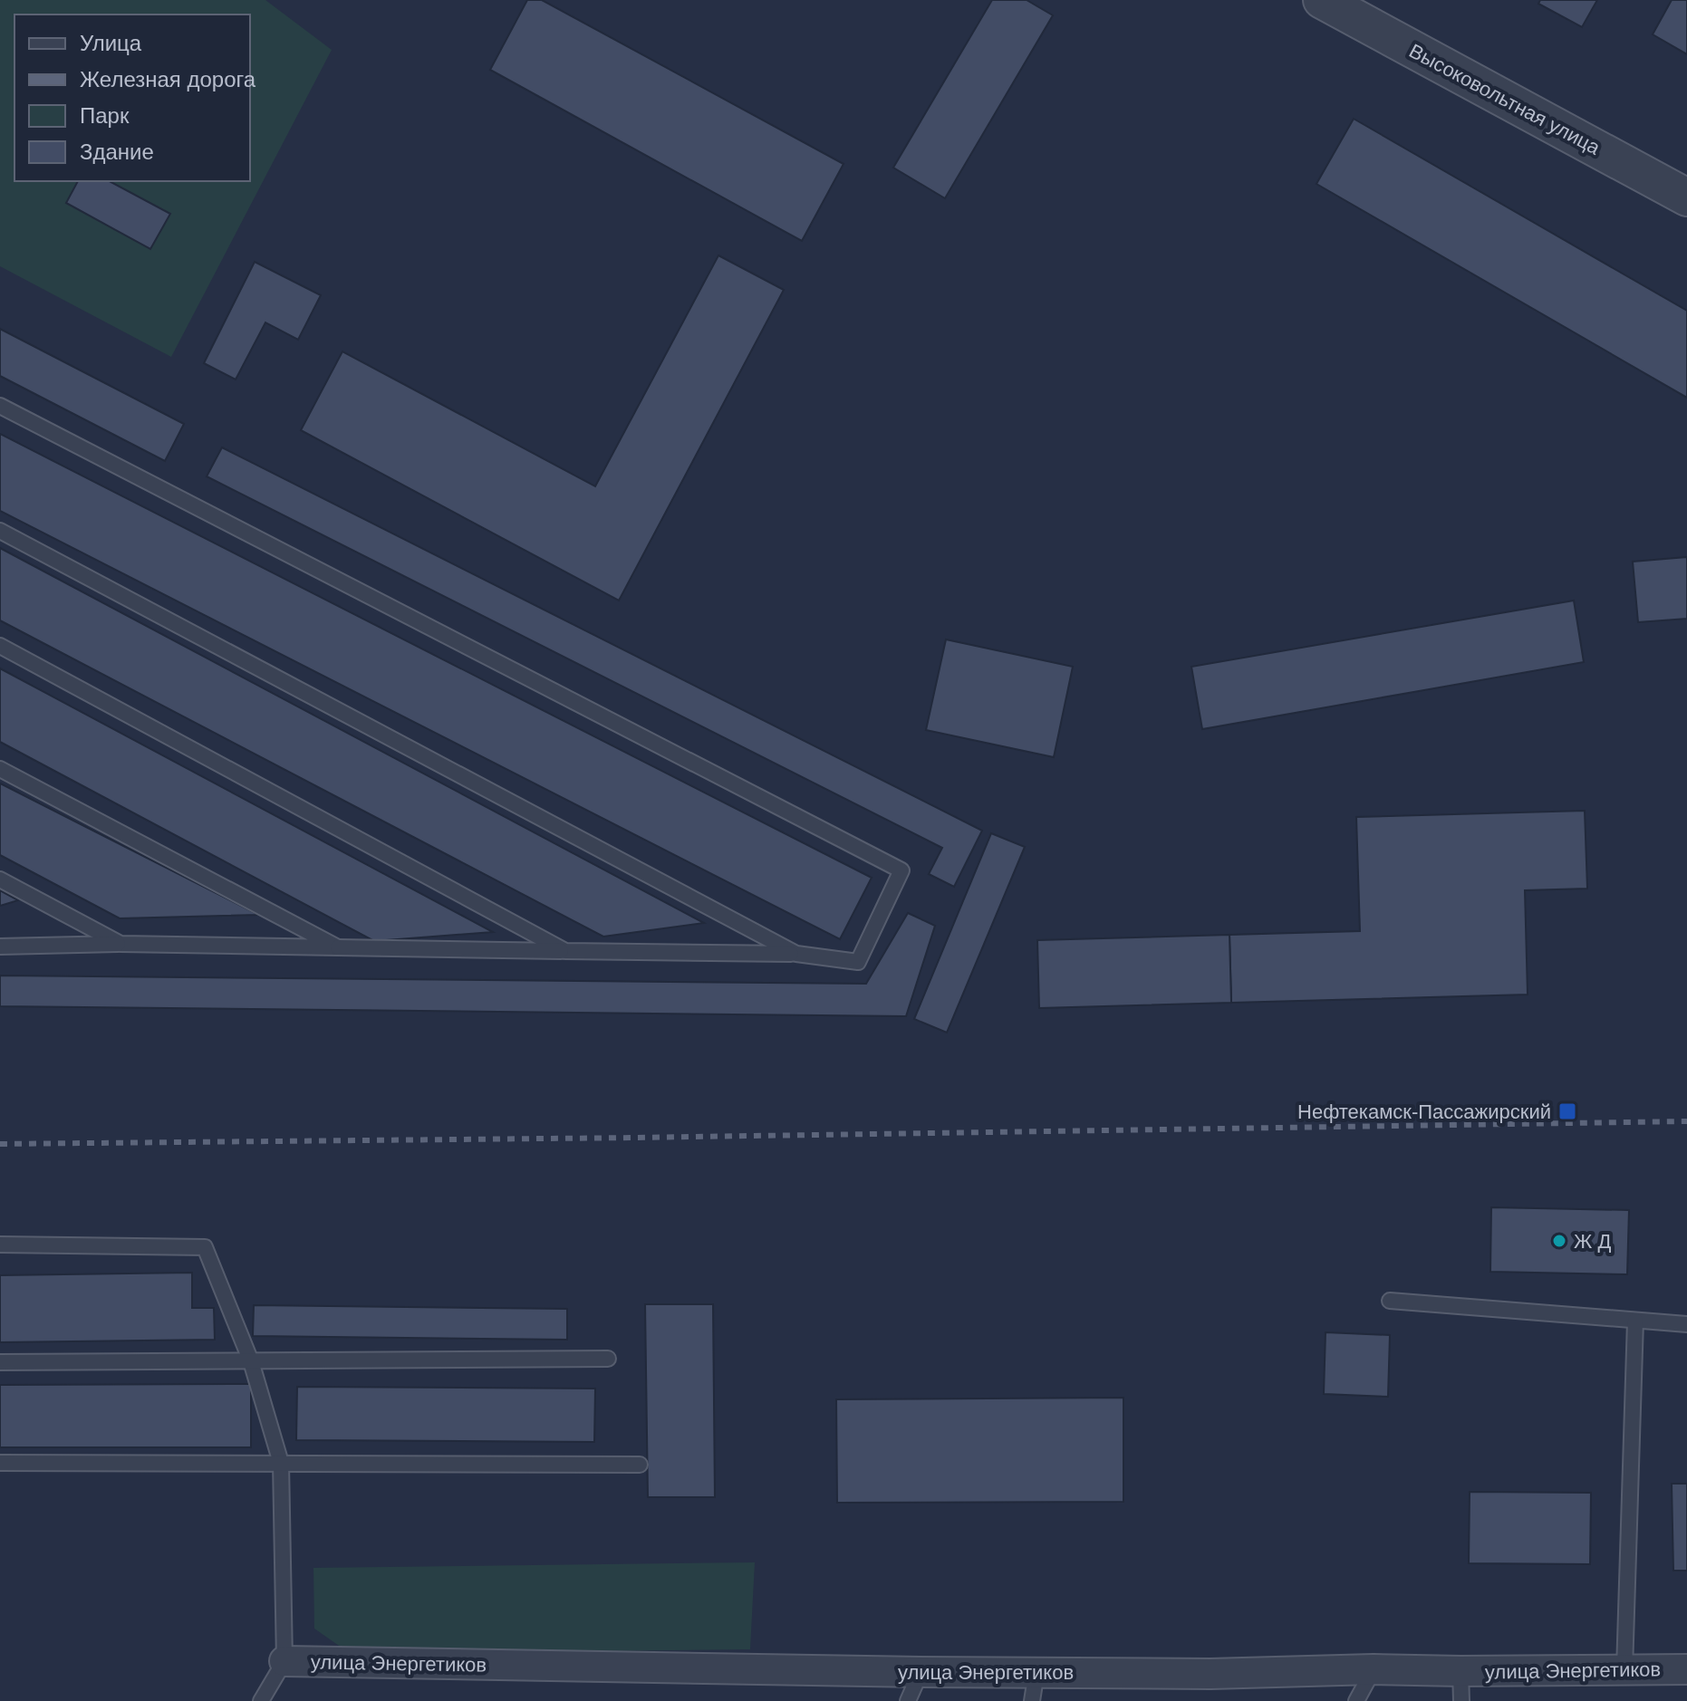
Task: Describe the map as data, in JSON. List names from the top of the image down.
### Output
{
  "streets": {
    "street": ["Высоковольтная улица", "улица Энергетиков"]
  },
  "places": {
    "transit": ["Нефтекамск-Пассажирский"],
    "other": ["Ж Д"]
  },
  "legend": [
    "Улица",
    "Железная дорога",
    "Парк",
    "Здание"
  ]
}
